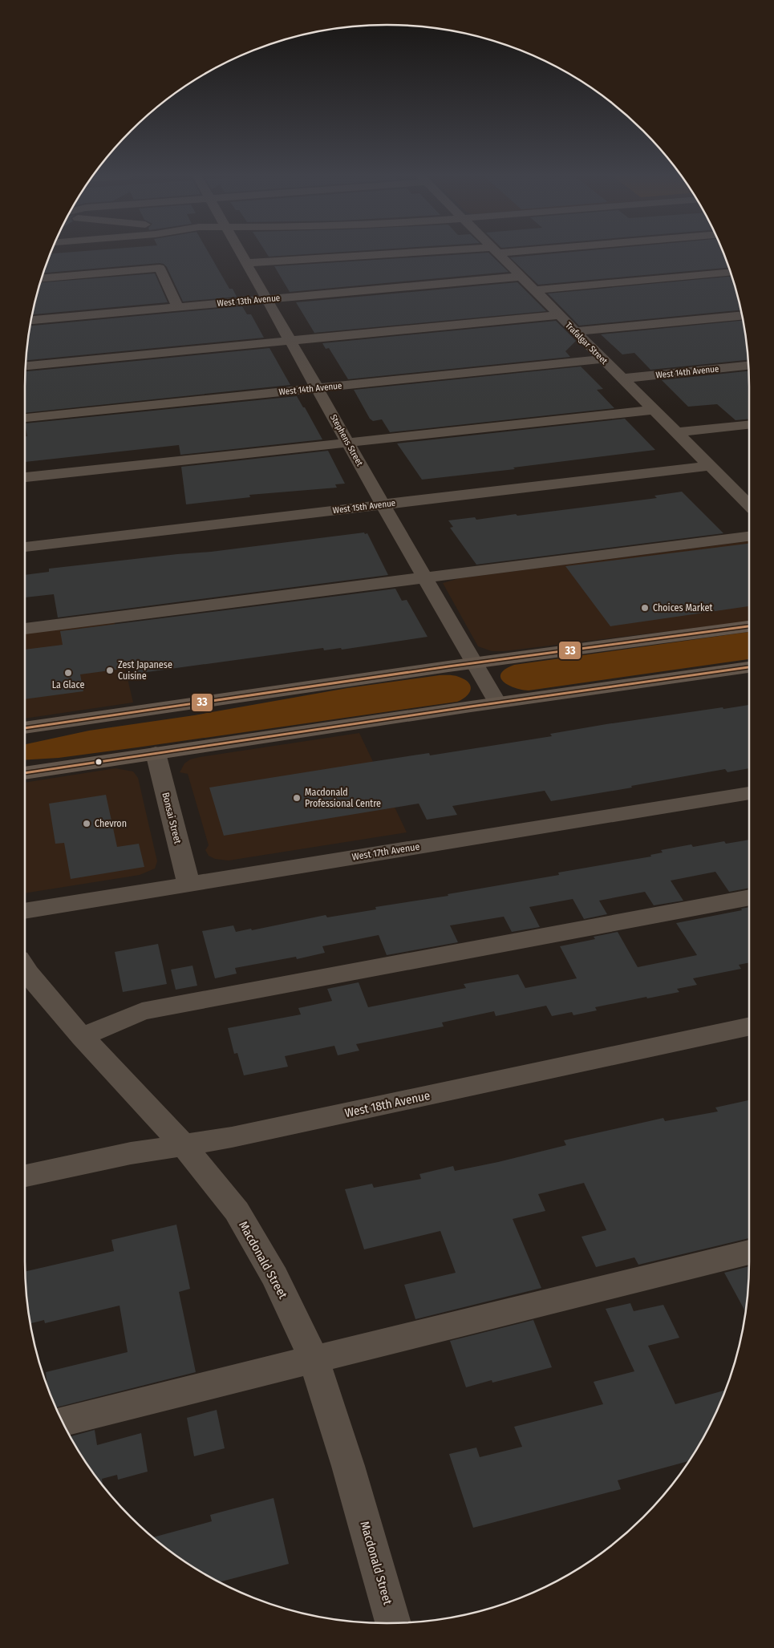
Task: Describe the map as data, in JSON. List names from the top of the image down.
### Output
{
  "streets": {
    "street": [
      "West 13th Avenue",
      "Trafalgar Street",
      "West 14th Avenue",
      "Stephens Street",
      "West 15th Avenue",
      "Bonsai Street",
      "West 17th Avenue",
      "West 18th Avenue",
      "Macdonald Street"
    ]
  },
  "crossings": [
    ["West 13th Avenue", "Trafalgar Street"],
    ["West 13th Avenue", "Stephens Street"],
    ["Trafalgar Street", "West 14th Avenue"],
    ["Trafalgar Street", "West 15th Avenue"],
    ["West 14th Avenue", "Stephens Street"],
    ["Stephens Street", "West 15th Avenue"],
    ["Bonsai Street", "West 17th Avenue"],
    ["West 18th Avenue", "Macdonald Street"]
  ],
  "places": [
    "Choices Market",
    "Zest Japanese Cuisine",
    "La Glace",
    "Macdonald Professional Centre",
    "Chevron"
  ],
  "lines": ["transit line 33"]
}
